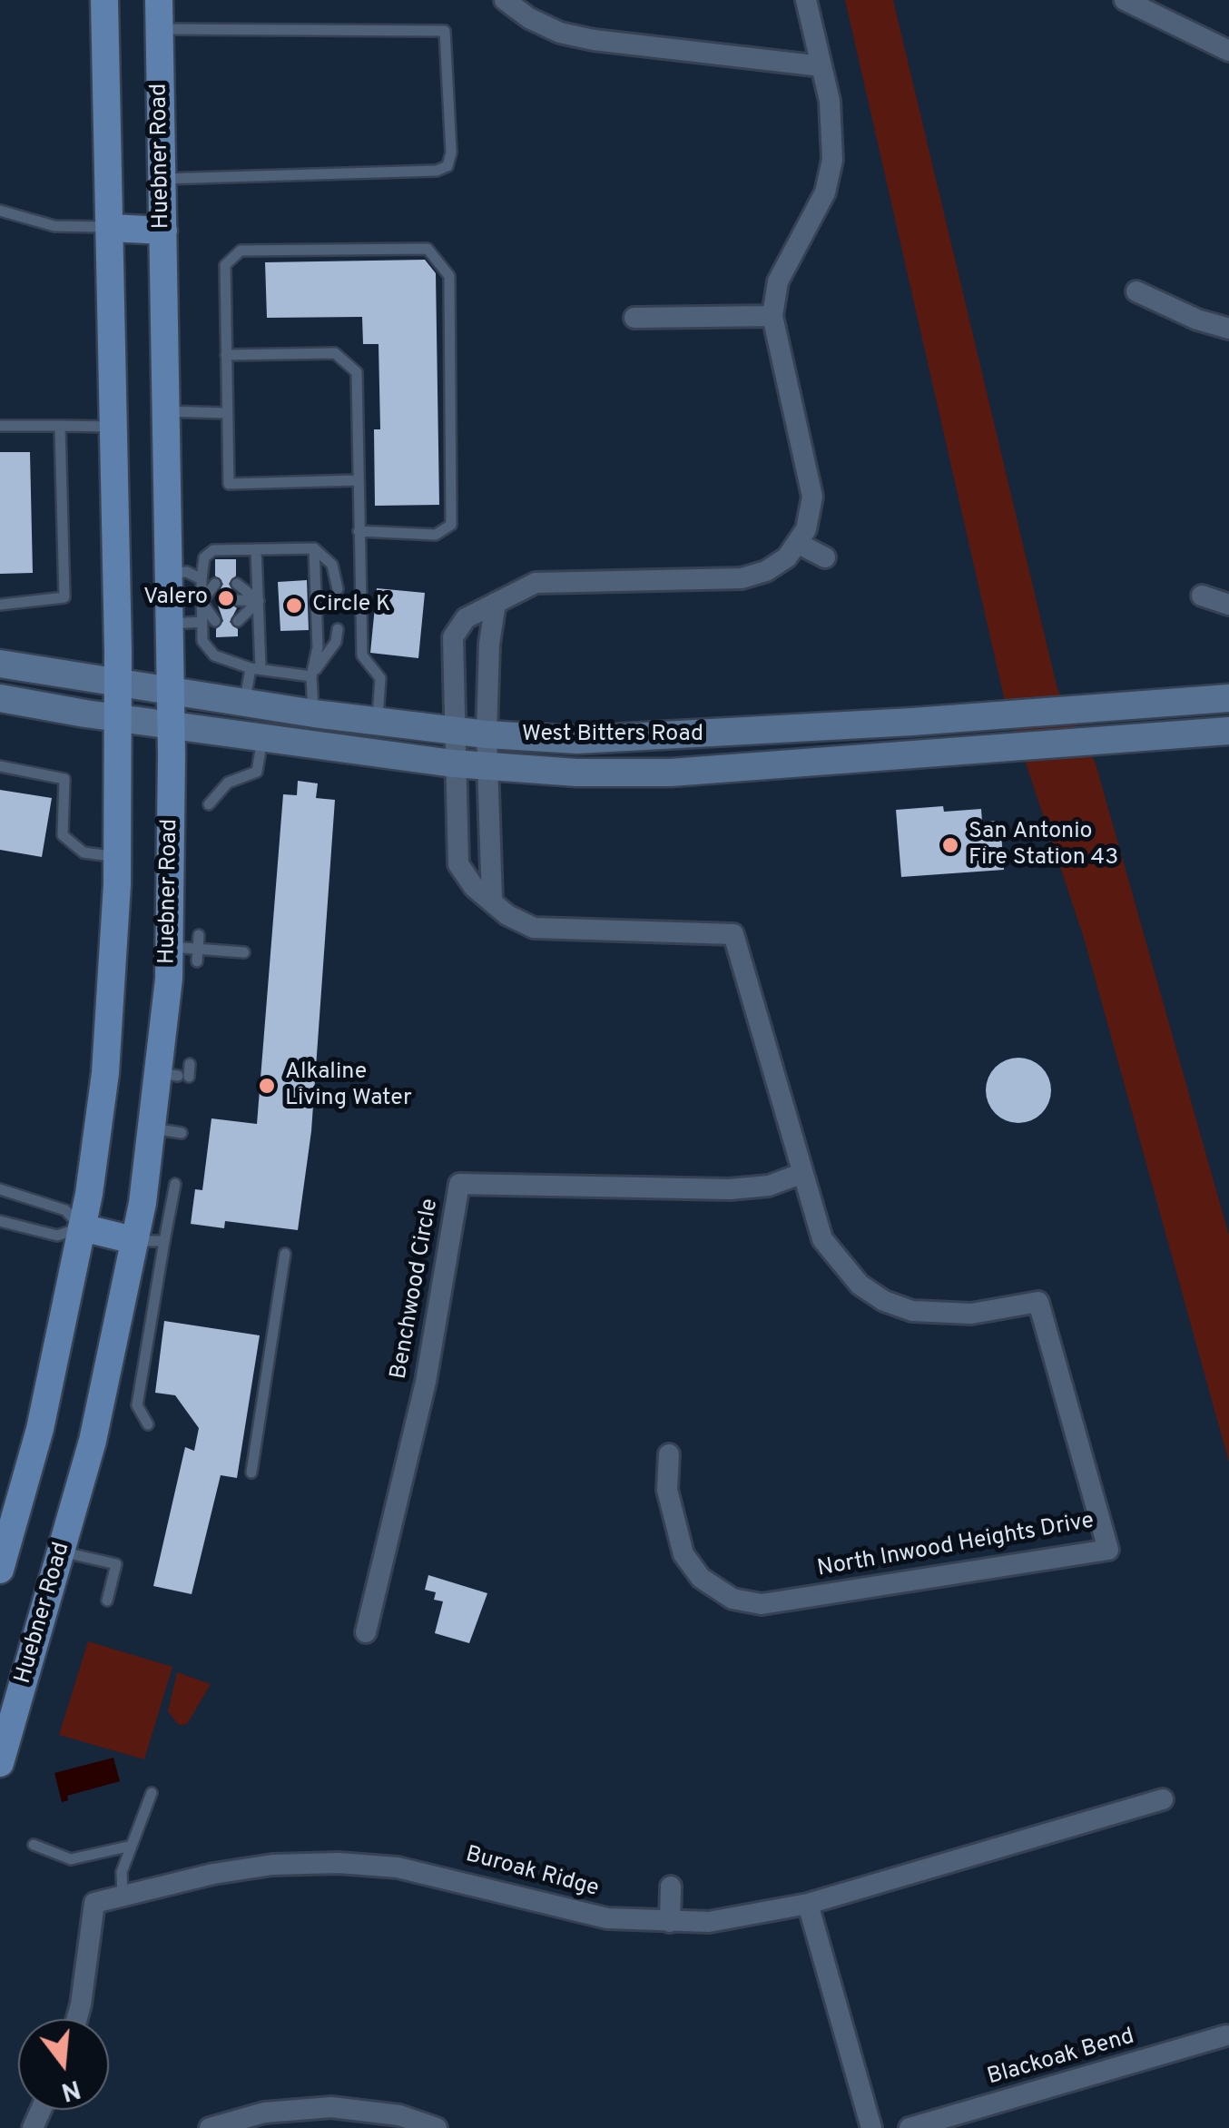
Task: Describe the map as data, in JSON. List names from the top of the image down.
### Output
{
  "streets": {
    "main road": ["Huebner Road", "West Bitters Road"],
    "street": [
      "Benchwood Circle",
      "North Inwood Heights Drive",
      "Buroak Ridge",
      "Blackoak Bend"
    ]
  },
  "crossings": [
    ["Huebner Road", "West Bitters Road"],
    ["West Bitters Road", "North Inwood Heights Drive"],
    ["Benchwood Circle", "North Inwood Heights Drive"]
  ],
  "places": [
    "Valero",
    "Circle K",
    "San Antonio Fire Station 43",
    "Alkaline Living Water"
  ],
  "north": "bottom"
}
